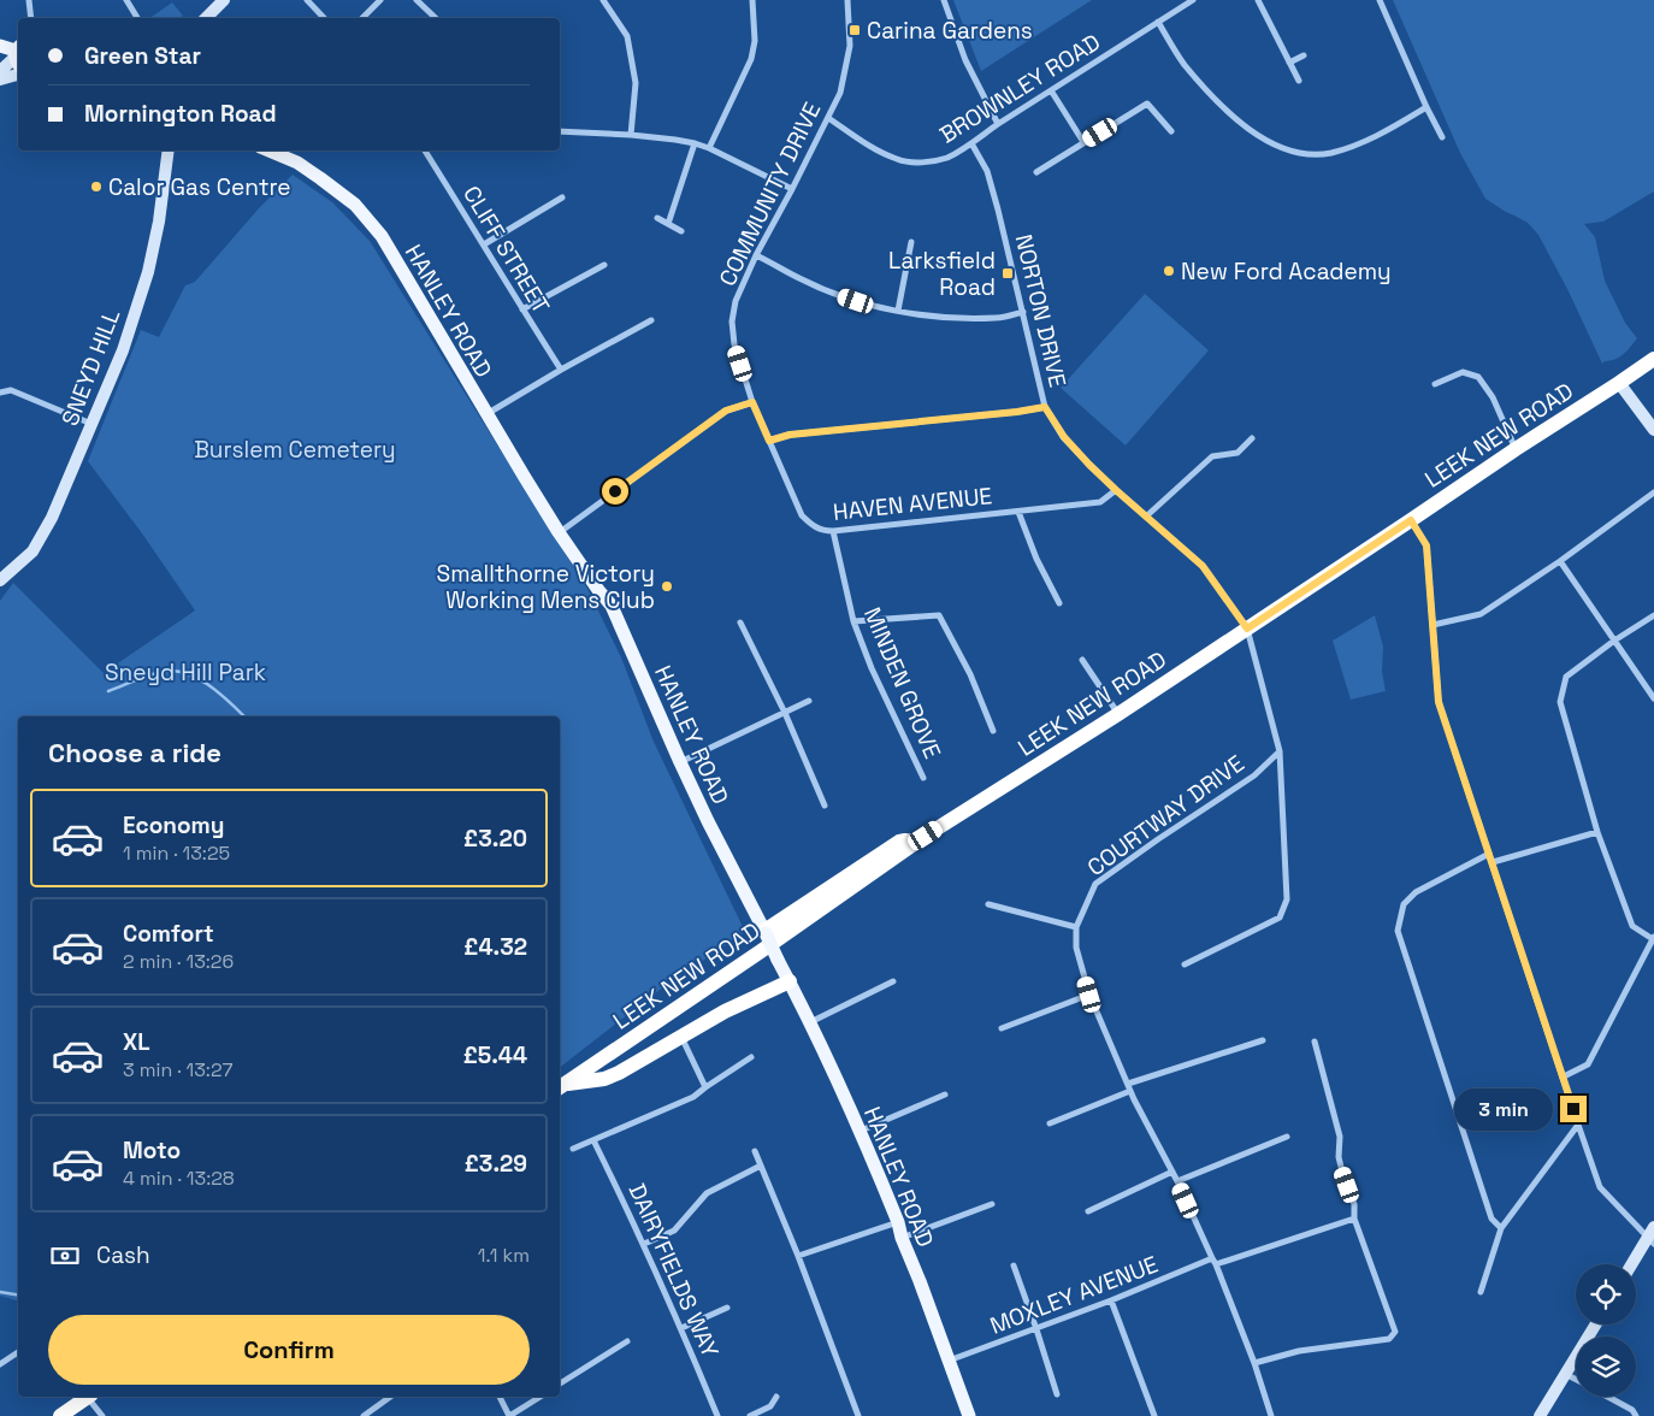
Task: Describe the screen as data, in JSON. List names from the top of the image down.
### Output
{
  "streets": {
    "highway": ["LEEK NEW ROAD"],
    "main road": ["HANLEY ROAD"],
    "street": [
      "BROWNLEY ROAD",
      "COMMUNITY DRIVE",
      "CLIFF STREET",
      "NORTON DRIVE",
      "SNEYD HILL",
      "HAVEN AVENUE",
      "MINDEN GROVE",
      "COURTWAY DRIVE",
      "DAIRYFIELDS WAY",
      "MOXLEY AVENUE"
    ]
  },
  "crossings": [
    ["BROWNLEY ROAD", "COMMUNITY DRIVE"],
    ["BROWNLEY ROAD", "NORTON DRIVE"],
    ["COMMUNITY DRIVE", "HAVEN AVENUE"],
    ["HANLEY ROAD", "MOXLEY AVENUE"],
    ["NORTON DRIVE", "LEEK NEW ROAD"],
    ["NORTON DRIVE", "HAVEN AVENUE"],
    ["HAVEN AVENUE", "MINDEN GROVE"],
    ["COURTWAY DRIVE", "MOXLEY AVENUE"]
  ],
  "parks": ["Burslem Cemetery", "Sneyd Hill Park"],
  "places": {
    "transit": ["Carina Gardens", "Larksfield Road"],
    "other": ["Calor Gas Centre", "New Ford Academy", "Smallthorne Victory Working Mens Club"]
  },
  "page": {
    "banner": ["Green Star", "Mornington Road"],
    "heading": "Choose a ride",
    "list": [
      {
        "name": "Economy",
        "note": "1 min · 13:25",
        "value": "£3.20"
      },
      {
        "name": "Comfort",
        "note": "2 min · 13:26",
        "value": "£4.32"
      },
      {
        "name": "XL",
        "note": "3 min · 13:27",
        "value": "£5.44"
      },
      {
        "name": "Moto",
        "note": "4 min · 13:28",
        "value": "£3.29"
      }
    ],
    "bubble": "3 min",
    "pay": ["Cash", "1.1 km"],
    "buttons": "Confirm"
  }
}
